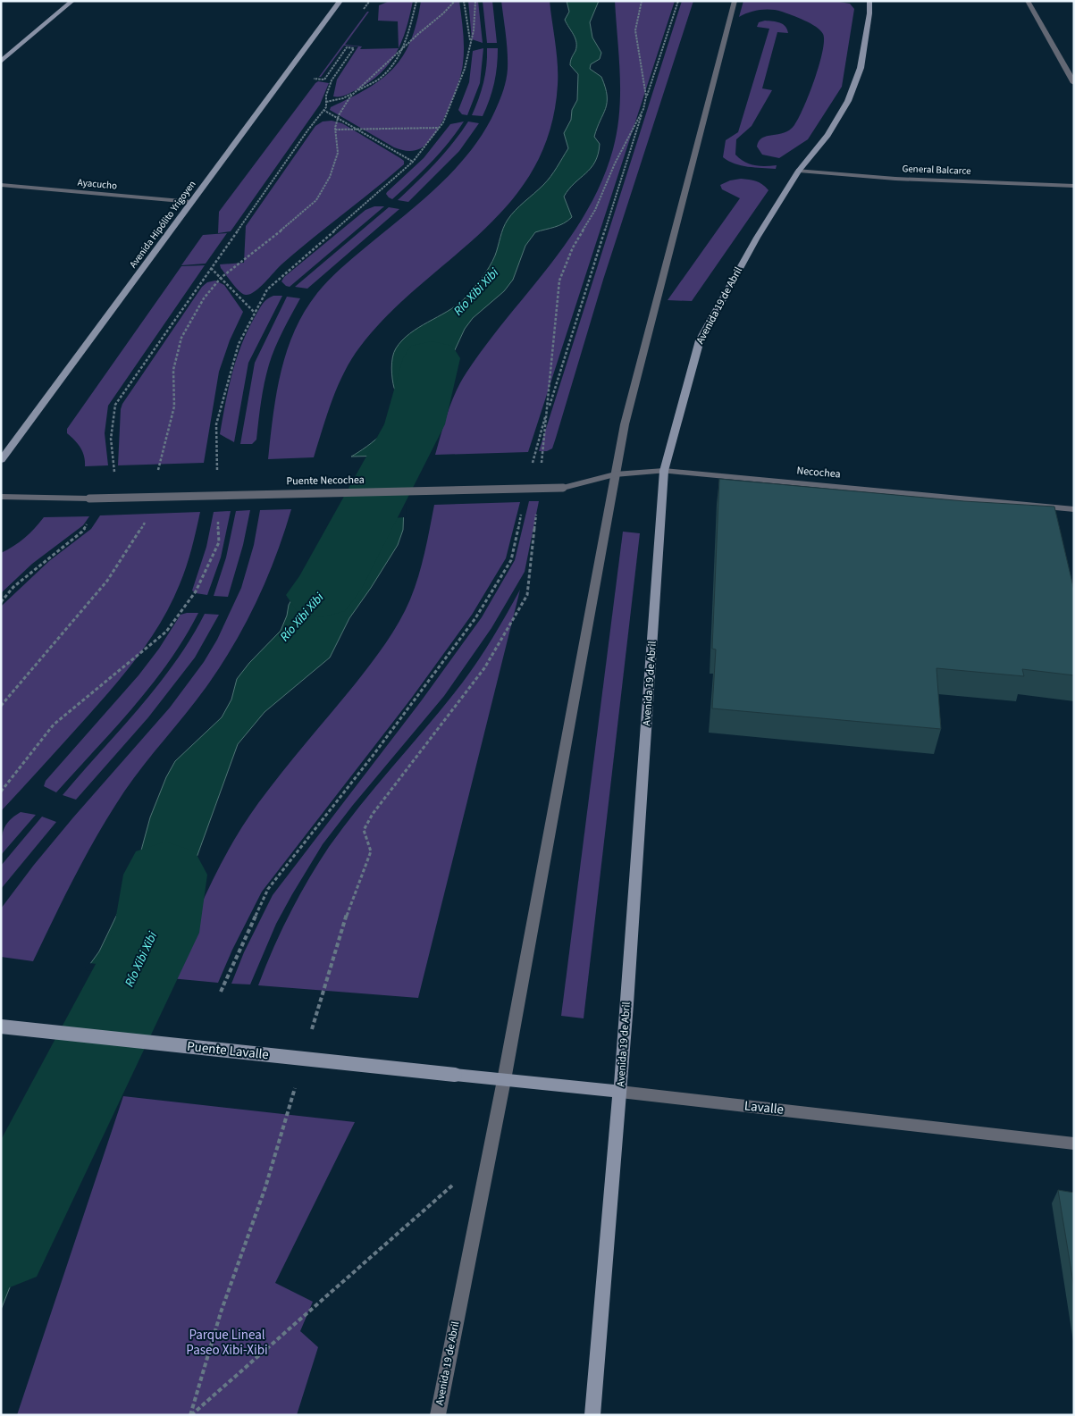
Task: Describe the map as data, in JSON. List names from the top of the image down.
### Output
{
  "streets": {
    "main road": [
      "Avenida Hipólito Yrigoyen",
      "Avenida 19 de Abril",
      "Puente Lavalle",
      "Lavalle"
    ],
    "street": [
      "General Balcarce",
      "Ayacucho",
      "Necochea",
      "Puente Necochea"
    ]
  },
  "crossings": [
    ["General Balcarce", "Avenida 19 de Abril"],
    ["Ayacucho", "Avenida Hipólito Yrigoyen"],
    ["Avenida 19 de Abril", "Necochea"],
    ["Avenida 19 de Abril", "Lavalle"],
    ["Necochea", "Puente Necochea"],
    ["Puente Lavalle", "Lavalle"]
  ],
  "water": ["Río Xibi Xibi"],
  "parks": ["Parque Lineal Paseo Xibi-Xibi"]
}
